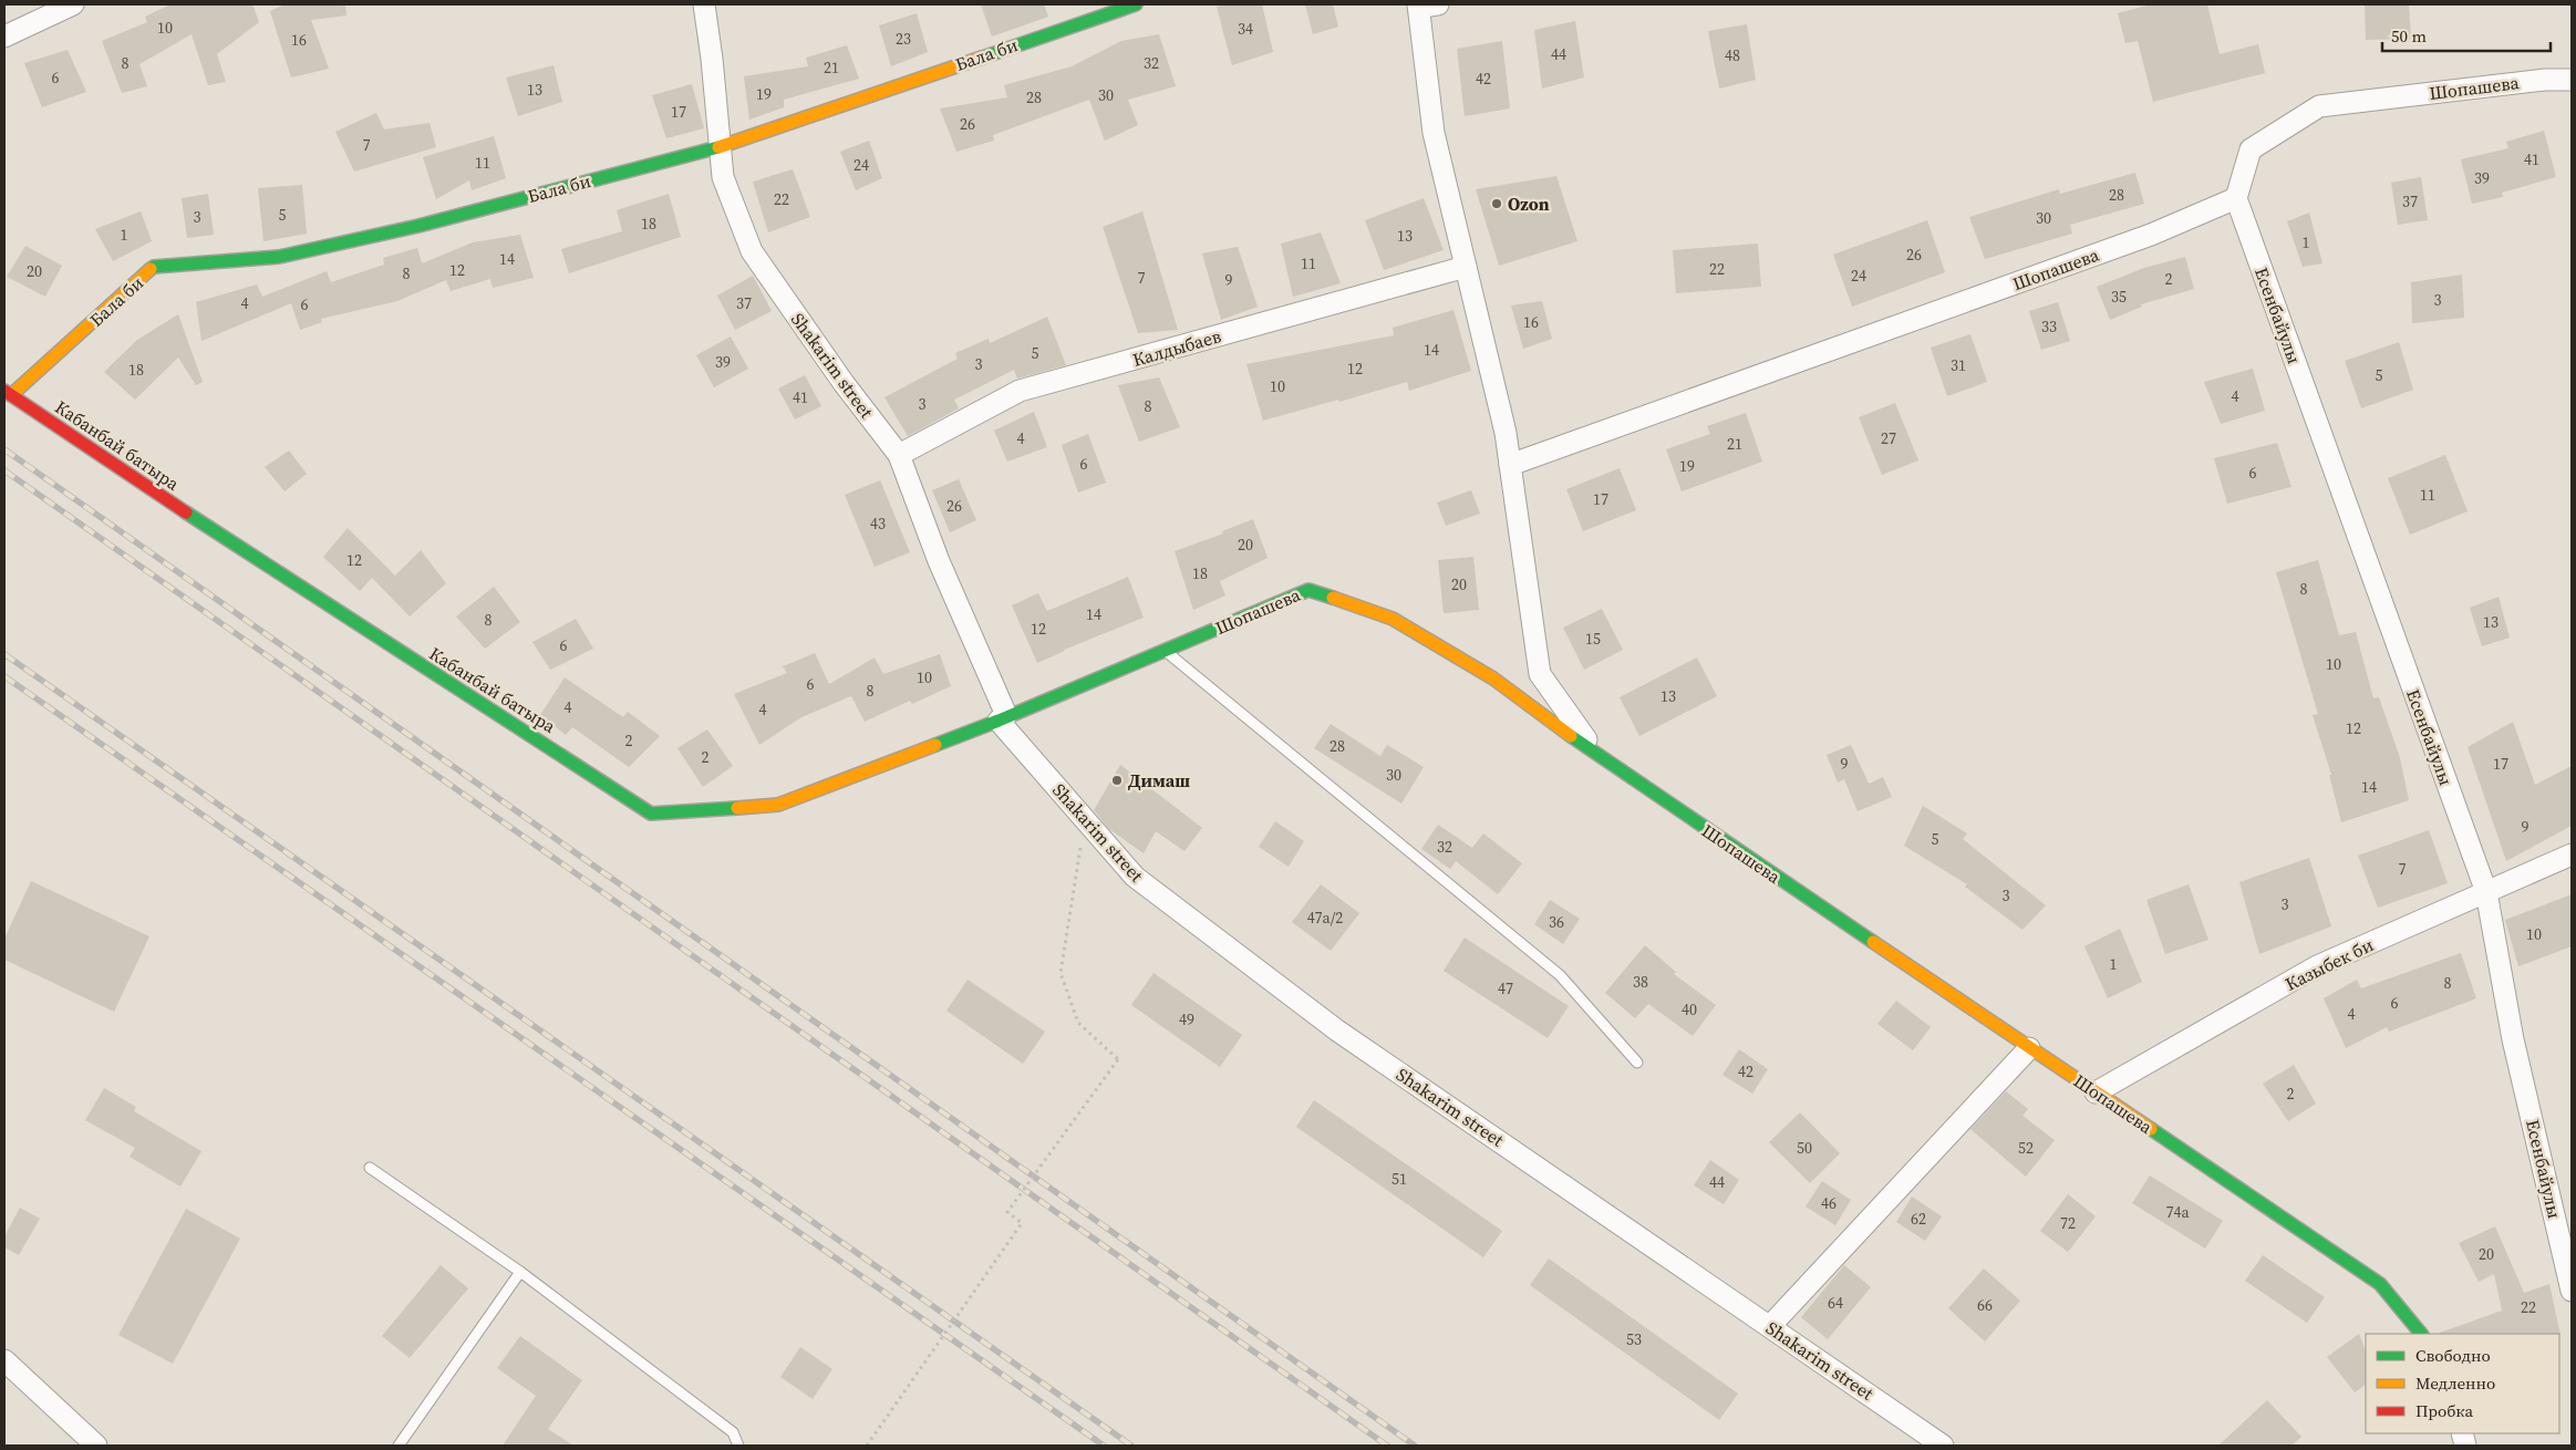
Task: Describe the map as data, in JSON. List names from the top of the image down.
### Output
{
  "streets": {
    "street": [
      "Бала би",
      "Шопашева",
      "Есенбайулы",
      "Калдыбаев",
      "Shakarim street",
      "Кабанбай батыра",
      "Казыбек би"
    ]
  },
  "crossings": [
    ["Бала би", "Shakarim street"],
    ["Бала би", "Кабанбай батыра"],
    ["Шопашева", "Есенбайулы"],
    ["Шопашева", "Shakarim street"],
    ["Шопашева", "Кабанбай батыра"],
    ["Шопашева", "Казыбек би"],
    ["Есенбайулы", "Казыбек би"],
    ["Калдыбаев", "Shakarim street"],
    ["Shakarim street", "Кабанбай батыра"]
  ],
  "places": ["Ozon", "Димаш"],
  "house_numbers": [
    "10",
    "34",
    "23",
    "16",
    "44",
    "48",
    "8",
    "32",
    "21",
    "6",
    "42",
    "13",
    "19",
    "30",
    "28",
    "17",
    "26",
    "7",
    "41",
    "11",
    "24",
    "39",
    "28",
    "22",
    "37",
    "5",
    "3",
    "30",
    "18",
    "1",
    "13",
    "1",
    "26",
    "14",
    "11",
    "22",
    "12",
    "20",
    "8",
    "24",
    "7",
    "2",
    "9",
    "35",
    "3",
    "4",
    "37",
    "6",
    "16",
    "33",
    "14",
    "5",
    "39",
    "3",
    "31",
    "12",
    "18",
    "5",
    "10",
    "4",
    "41",
    "3",
    "8",
    "4",
    "27",
    "21",
    "6",
    "19",
    "6",
    "11",
    "17",
    "26",
    "43",
    "20",
    "12",
    "18",
    "20",
    "8",
    "14",
    "8",
    "13",
    "12",
    "15",
    "6",
    "10",
    "10",
    "6",
    "8",
    "13",
    "4",
    "4",
    "12",
    "2",
    "28",
    "2",
    "9",
    "17",
    "30",
    "14",
    "9",
    "5",
    "32",
    "7",
    "3",
    "3",
    "47а/2",
    "36",
    "10",
    "1",
    "38",
    "8",
    "47",
    "6",
    "40",
    "4",
    "49",
    "42",
    "2",
    "50",
    "52",
    "51",
    "44",
    "46",
    "74а",
    "62",
    "72",
    "20",
    "64",
    "66",
    "22",
    "53"
  ],
  "legend": ["Свободно", "Медленно", "Пробка"],
  "scale_bar": "50 m"
}
